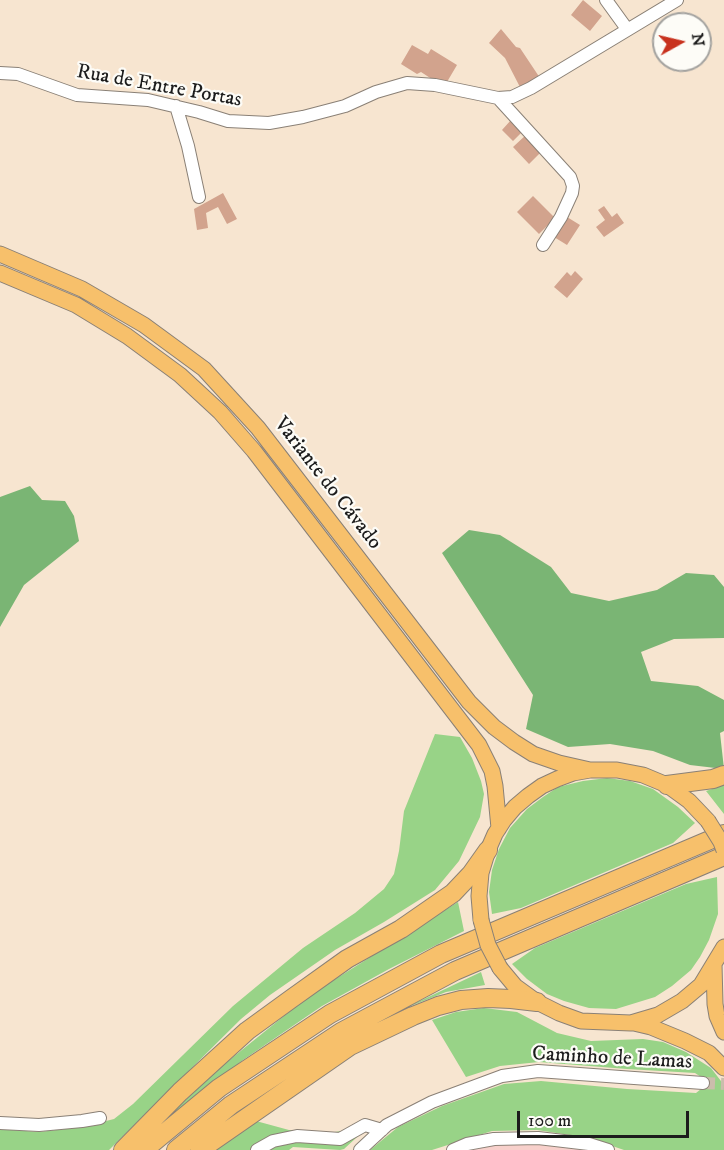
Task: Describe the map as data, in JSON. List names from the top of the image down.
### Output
{
  "streets": {
    "main road": ["Variante do Cávado"],
    "street": ["Rua de Entre Portas", "Caminho de Lamas"]
  },
  "scale_bar": "100 m",
  "north": "right"
}
